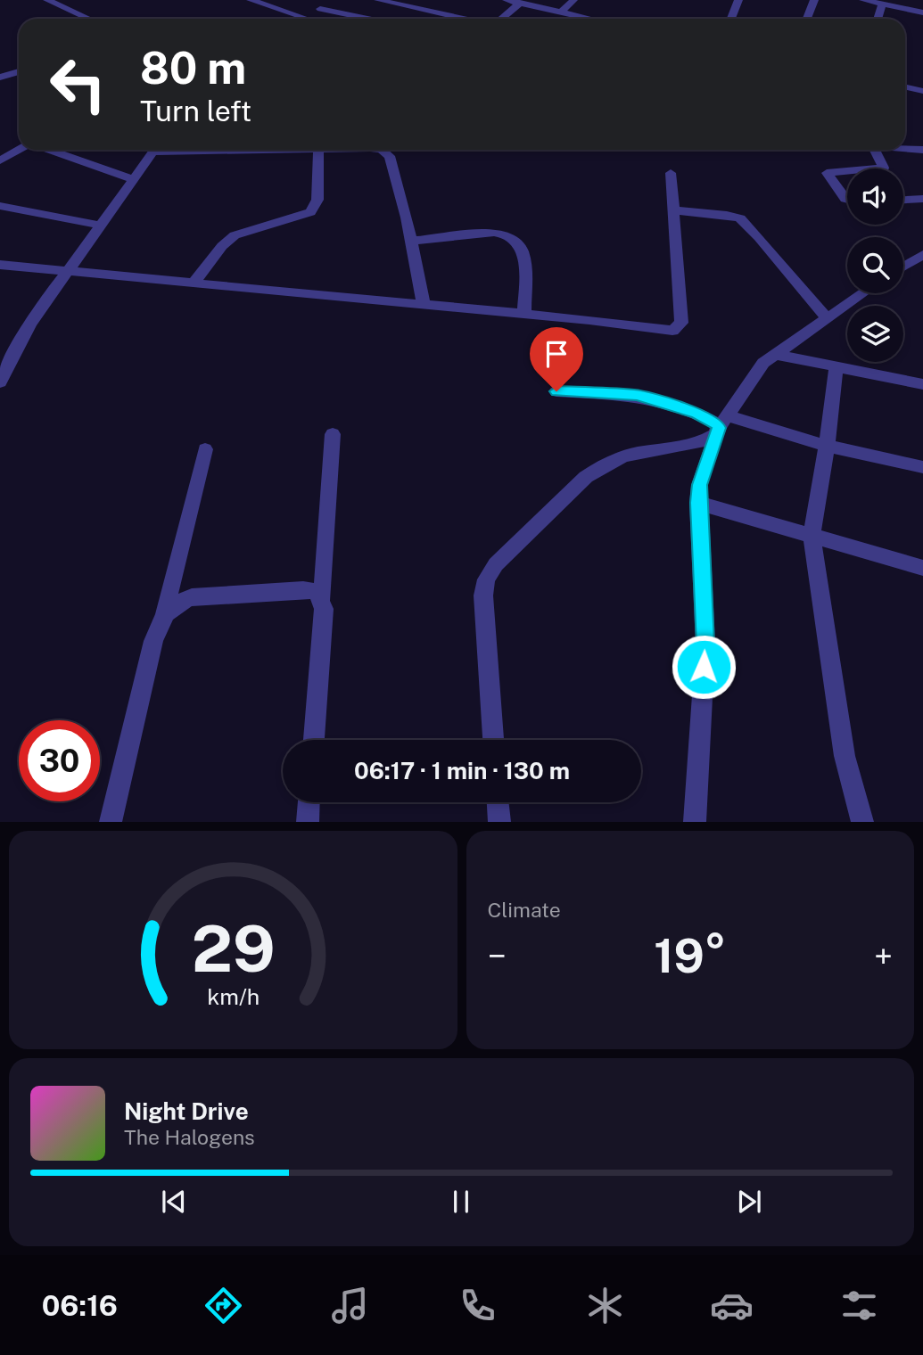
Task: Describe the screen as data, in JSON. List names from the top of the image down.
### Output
{
  "page": {
    "turn": ["80 m", "Turn left"],
    "limit": "30",
    "trip": "06:17 · 1 min · 130 m",
    "tile": "Climate",
    "heat": ["−", "19°", "+"],
    "song": ["Night Drive", "The Halogens"],
    "tabs": "06:16",
    "gauge": ["29", "km/h"]
  }
}
